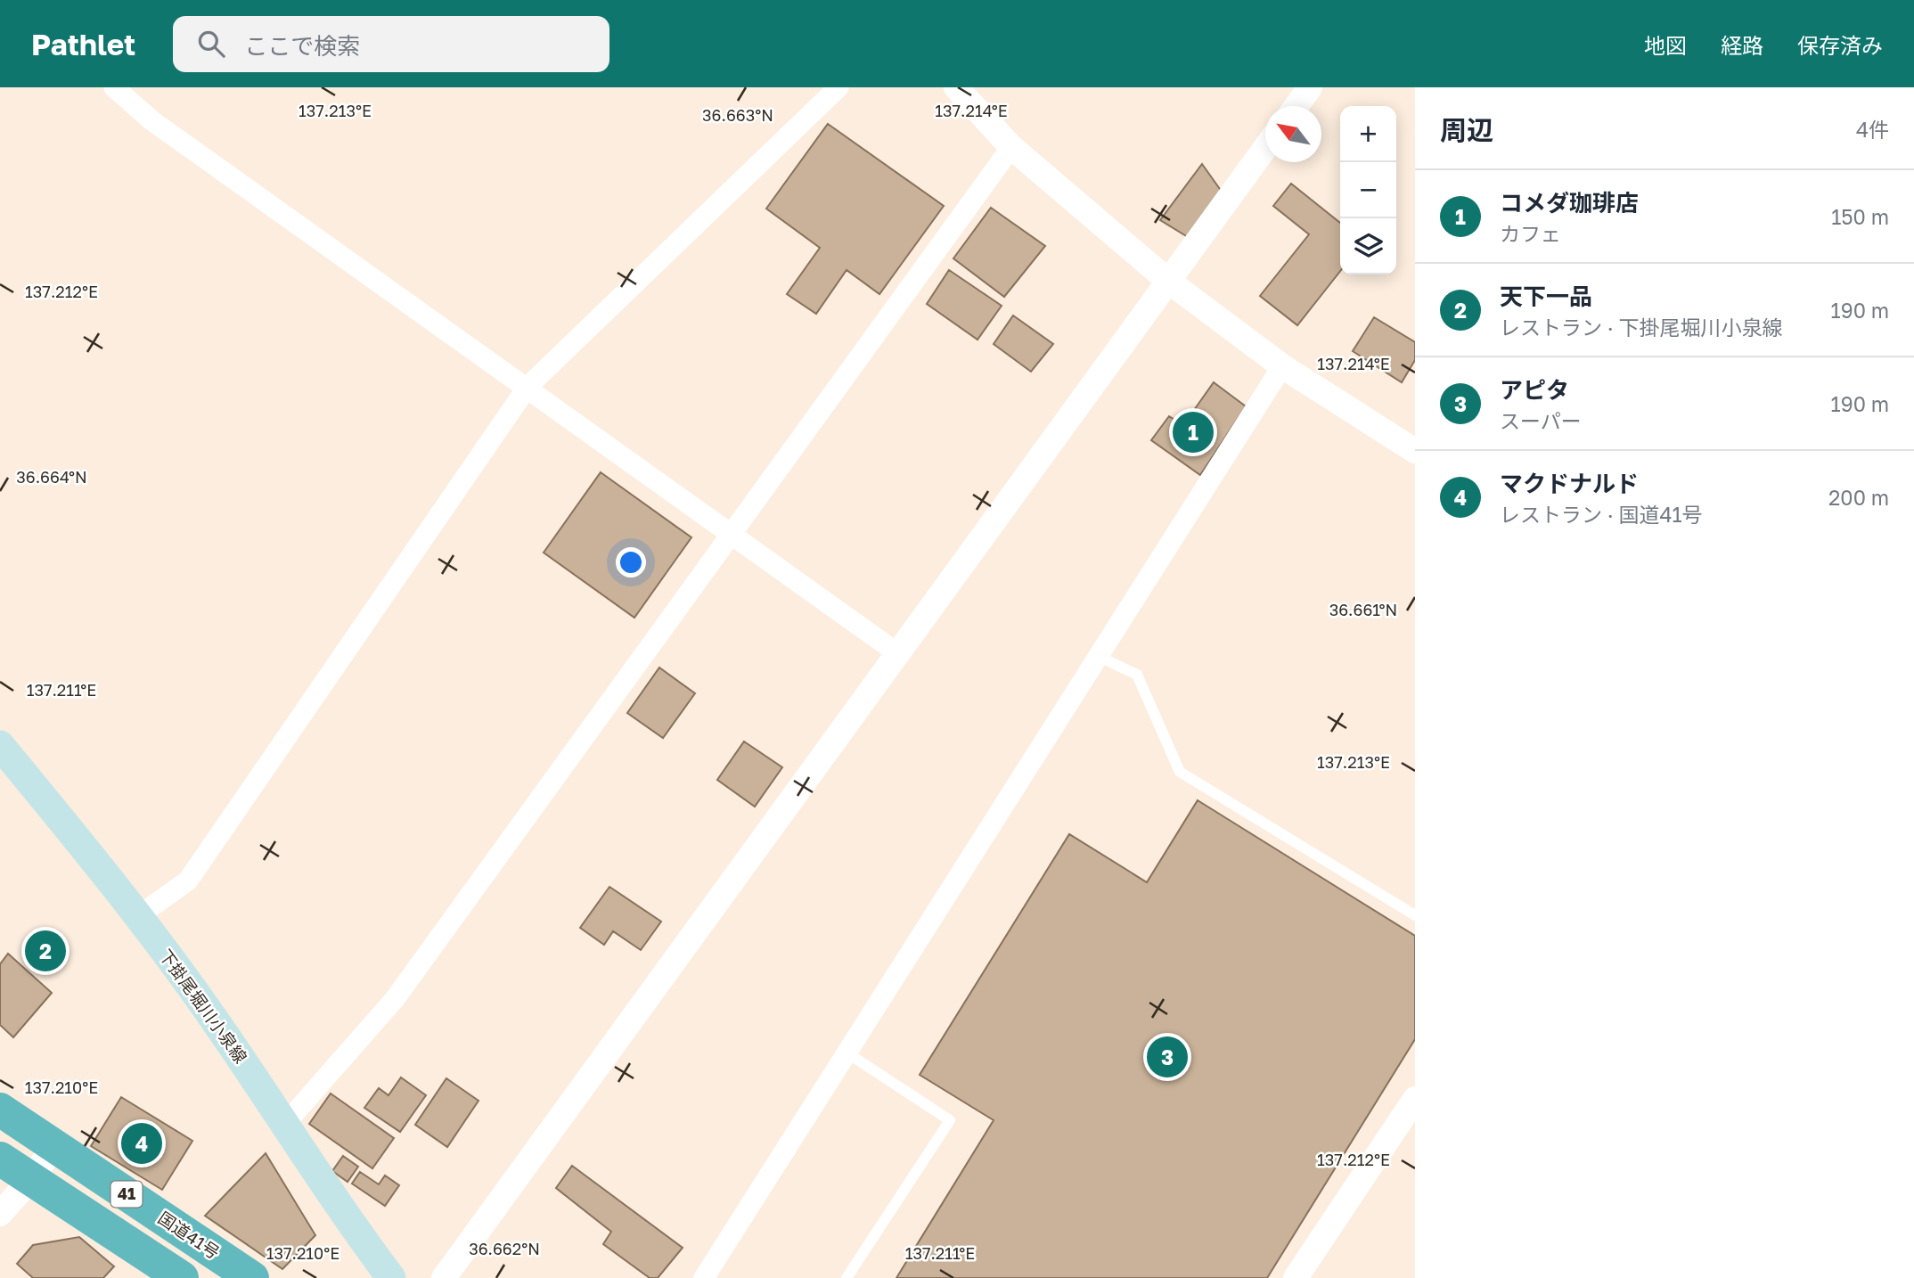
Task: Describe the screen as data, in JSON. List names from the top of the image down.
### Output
{
  "streets": {
    "highway": ["41", "国道41号"],
    "main road": ["下掛尾堀川小泉線"]
  },
  "north": "top left",
  "page": {
    "header": "Pathlet",
    "search": "ここで検索",
    "nav": ["地図", "経路", "保存済み"],
    "heading": ["周辺", "4件"],
    "map_buttons": ["+", "−"],
    "list": [
      {
        "mark": "1",
        "name": "コメダ珈琲店",
        "note": "カフェ",
        "value": "150 m"
      },
      {
        "mark": "2",
        "name": "天下一品",
        "note": "レストラン · 下掛尾堀川小泉線",
        "value": "190 m"
      },
      {
        "mark": "3",
        "name": "アピタ",
        "note": "スーパー",
        "value": "190 m"
      },
      {
        "mark": "4",
        "name": "マクドナルド",
        "note": "レストラン · 国道41号",
        "value": "200 m"
      }
    ],
    "pins": [
      "1",
      "2",
      "3",
      "4"
    ]
  },
  "coordinates": [
    "137.213°E",
    "137.214°E",
    "36.663°N",
    "137.212°E",
    "36.664°N",
    "36.661°N",
    "137.211°E",
    "137.210°E",
    "36.662°N"
  ]
}
